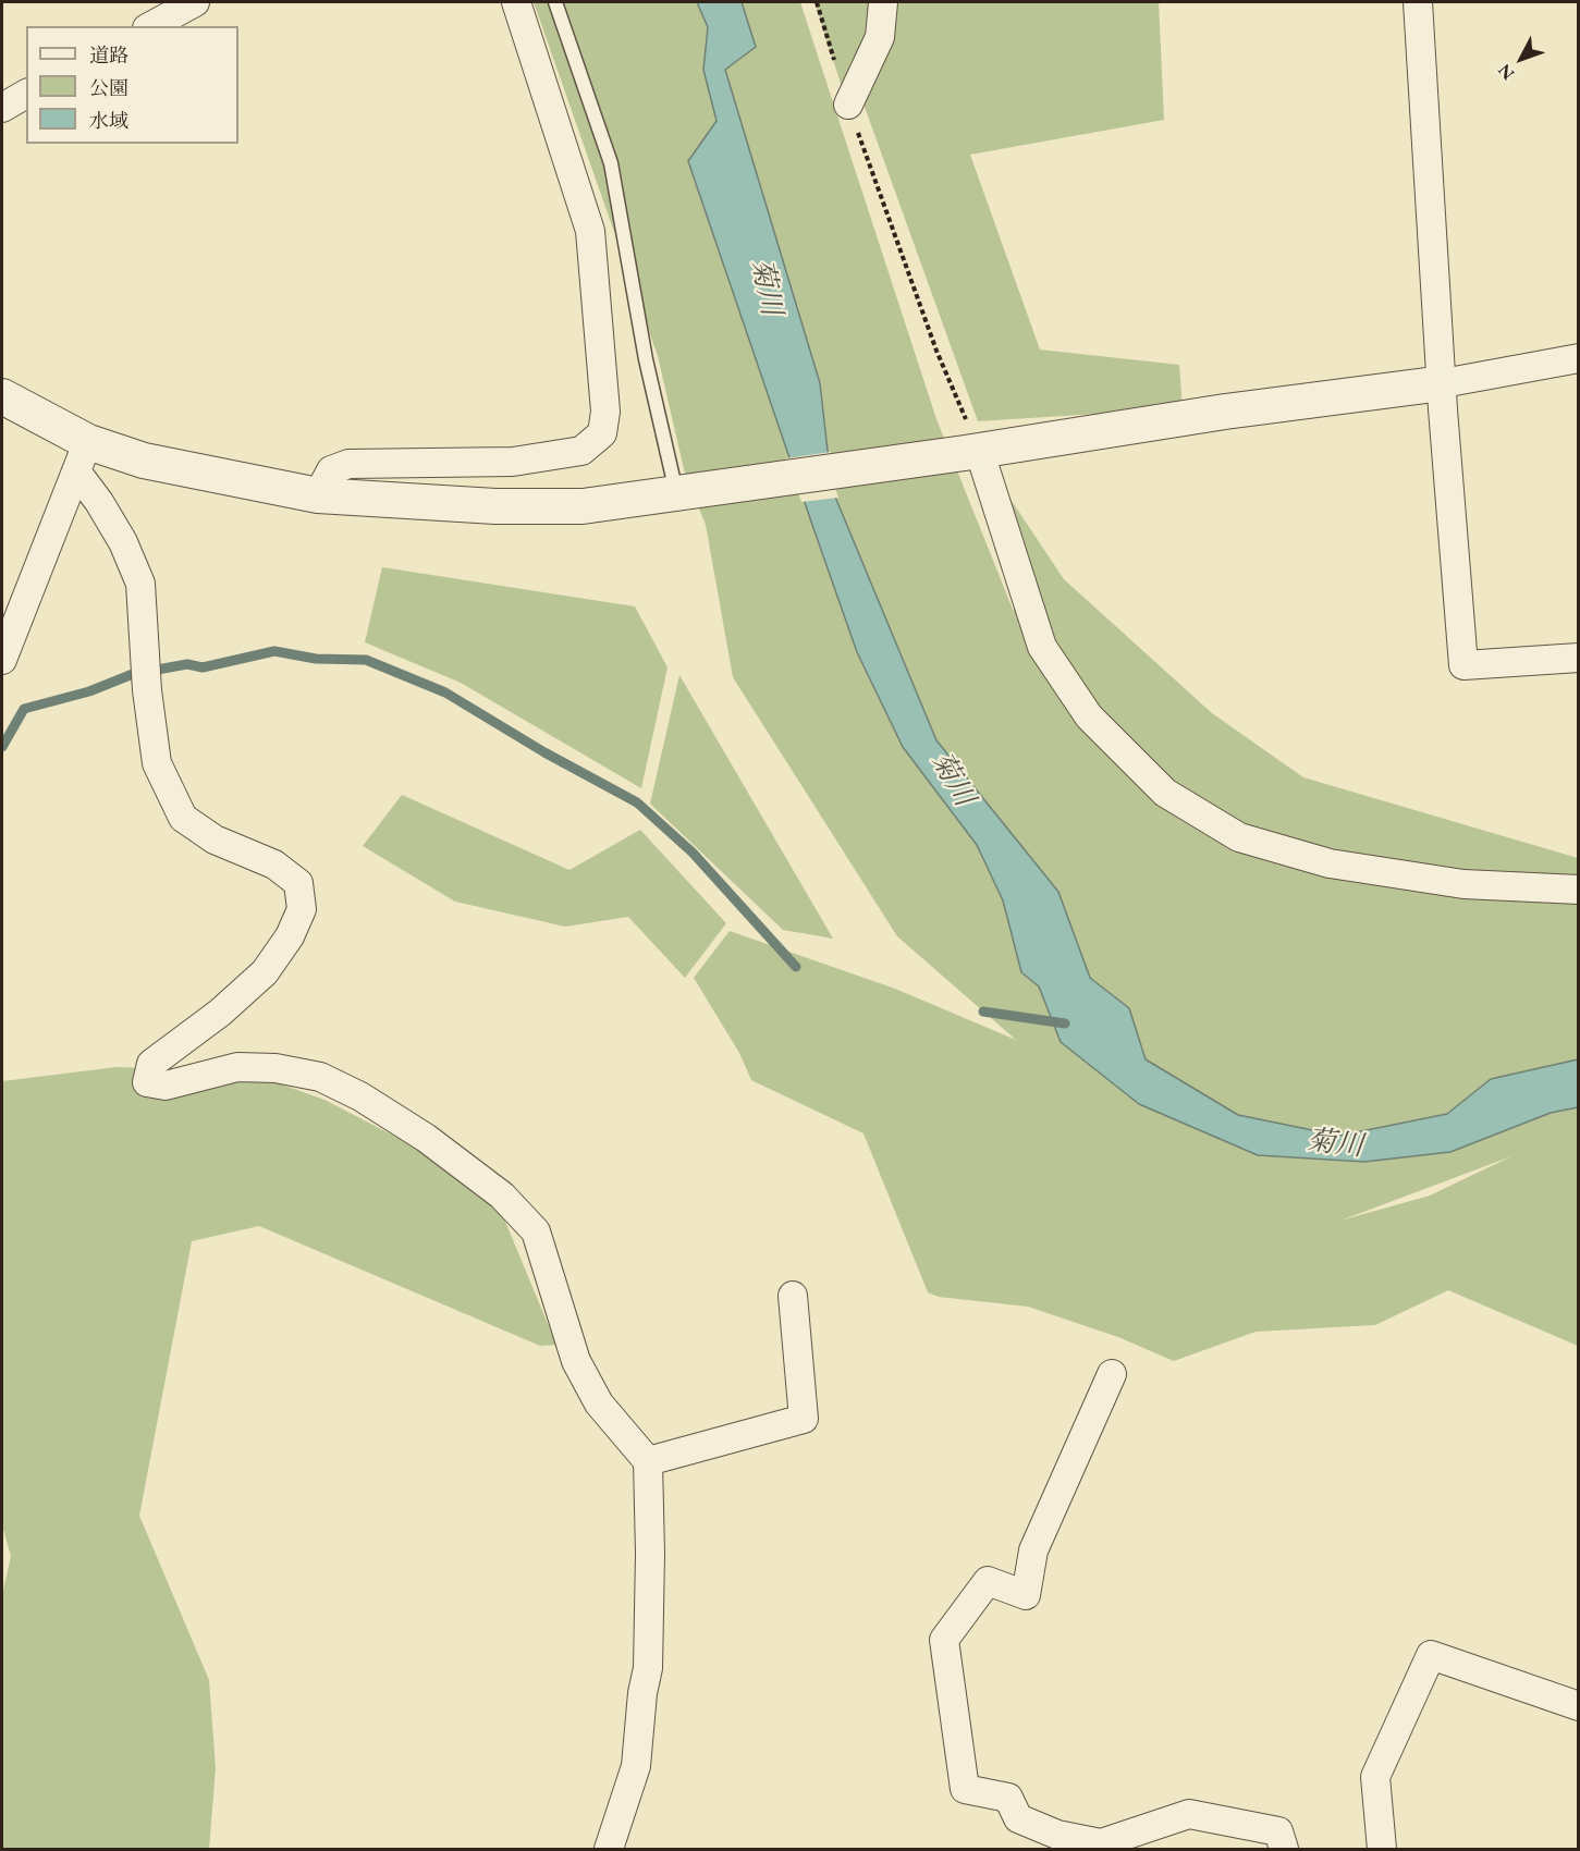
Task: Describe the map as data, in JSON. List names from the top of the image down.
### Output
{
  "water": ["菊川"],
  "legend": ["道路", "公園", "水域"],
  "north": "bottom left"
}
